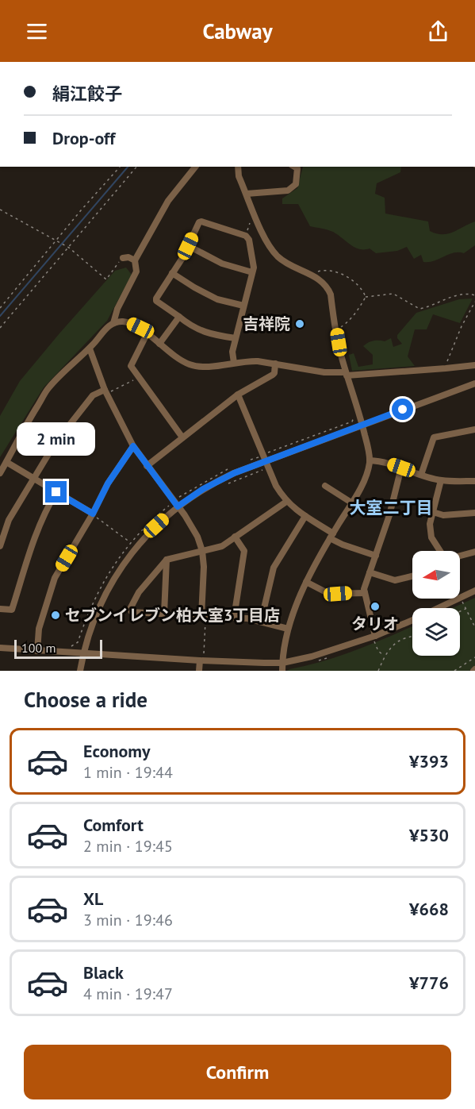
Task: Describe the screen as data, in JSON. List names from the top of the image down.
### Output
{
  "districts": ["大室二丁目"],
  "places": ["吉祥院", "タリオ", "セブンイレブン柏大室3丁目店"],
  "scale_bar": "100 m",
  "north": "left",
  "page": {
    "header": "Cabway",
    "banner": ["絹江餃子", "Drop-off"],
    "bubble": "2 min",
    "scale": "100 m",
    "heading": "Choose a ride",
    "list": [
      {
        "name": "Economy",
        "note": "1 min · 19:44",
        "value": "¥393"
      },
      {
        "name": "Comfort",
        "note": "2 min · 19:45",
        "value": "¥530"
      },
      {
        "name": "XL",
        "note": "3 min · 19:46",
        "value": "¥668"
      },
      {
        "name": "Black",
        "note": "4 min · 19:47",
        "value": "¥776"
      }
    ],
    "buttons": "Confirm"
  }
}
